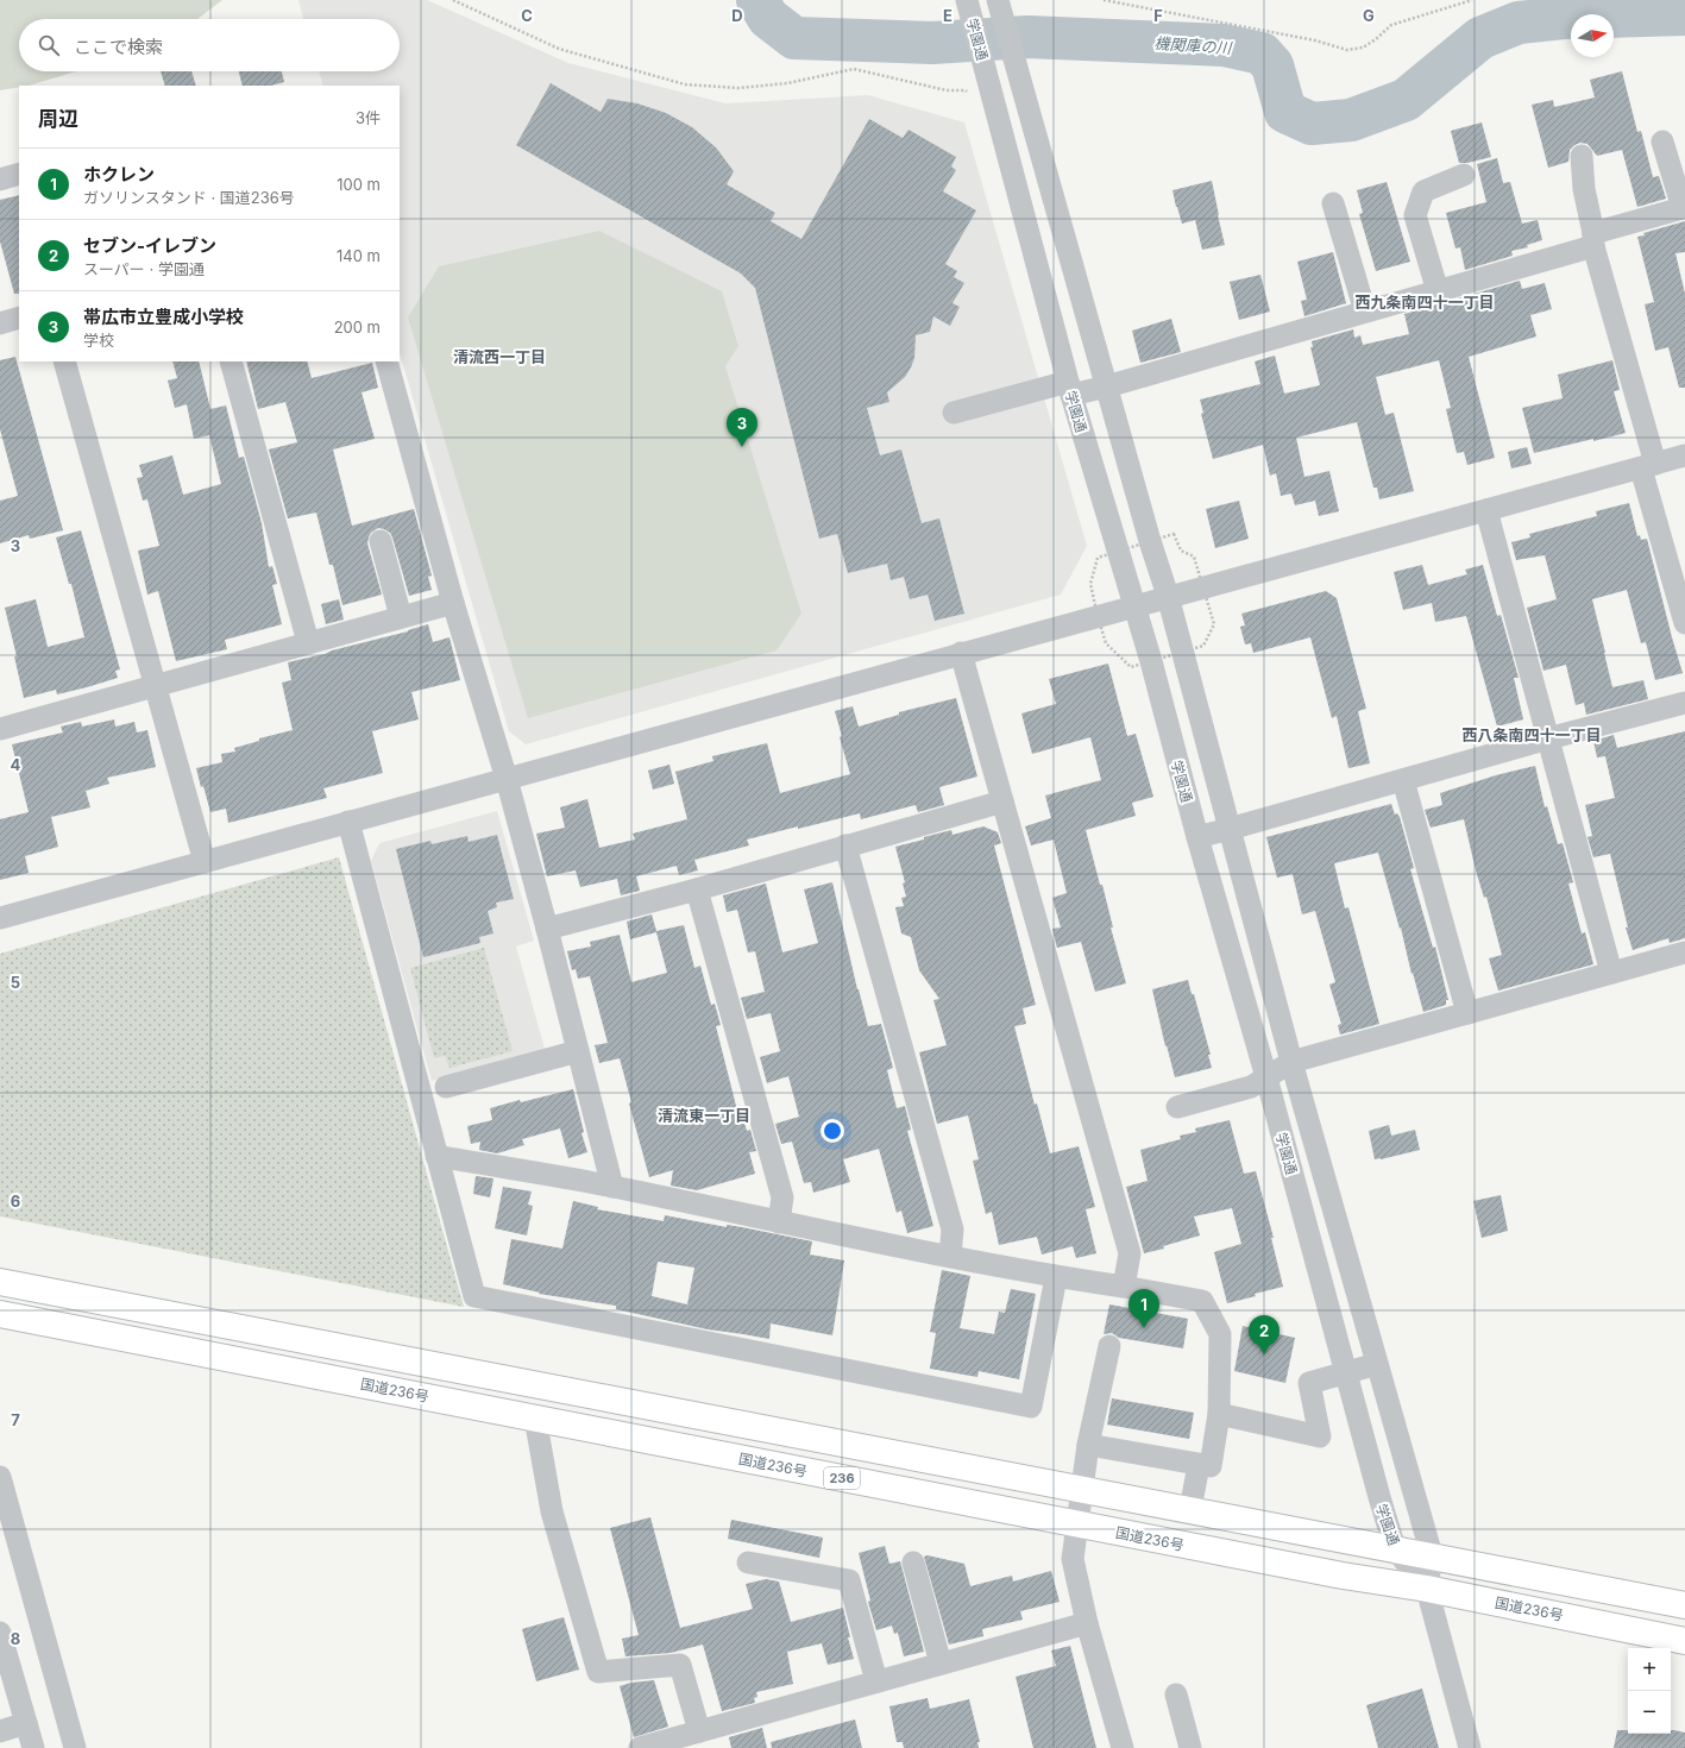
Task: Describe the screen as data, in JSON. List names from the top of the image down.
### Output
{
  "streets": {
    "highway": ["国道236号", "236"],
    "street": ["学園通"]
  },
  "crossings": [
    ["学園通", "国道236号"],
    ["学園通", "236"]
  ],
  "districts": [
    "西九条南四十一丁目",
    "清流西一丁目",
    "西八条南四十一丁目",
    "清流東一丁目"
  ],
  "water": ["機関庫の川"],
  "north": "right",
  "page": {
    "search": "ここで検索",
    "heading": ["周辺", "3件"],
    "list": [
      {
        "mark": "1",
        "name": "ホクレン",
        "note": "ガソリンスタンド · 国道236号",
        "value": "100 m"
      },
      {
        "mark": "2",
        "name": "セブン-イレブン",
        "note": "スーパー · 学園通",
        "value": "140 m"
      },
      {
        "mark": "3",
        "name": "帯広市立豊成小学校",
        "note": "学校",
        "value": "200 m"
      }
    ],
    "pins": ["3", "1", "2"],
    "map_buttons": ["+", "−"]
  },
  "grid": {
    "columns": [
      "C",
      "D",
      "E",
      "F",
      "G"
    ],
    "rows": [
      "3",
      "4",
      "5",
      "6",
      "7",
      "8"
    ]
  }
}
